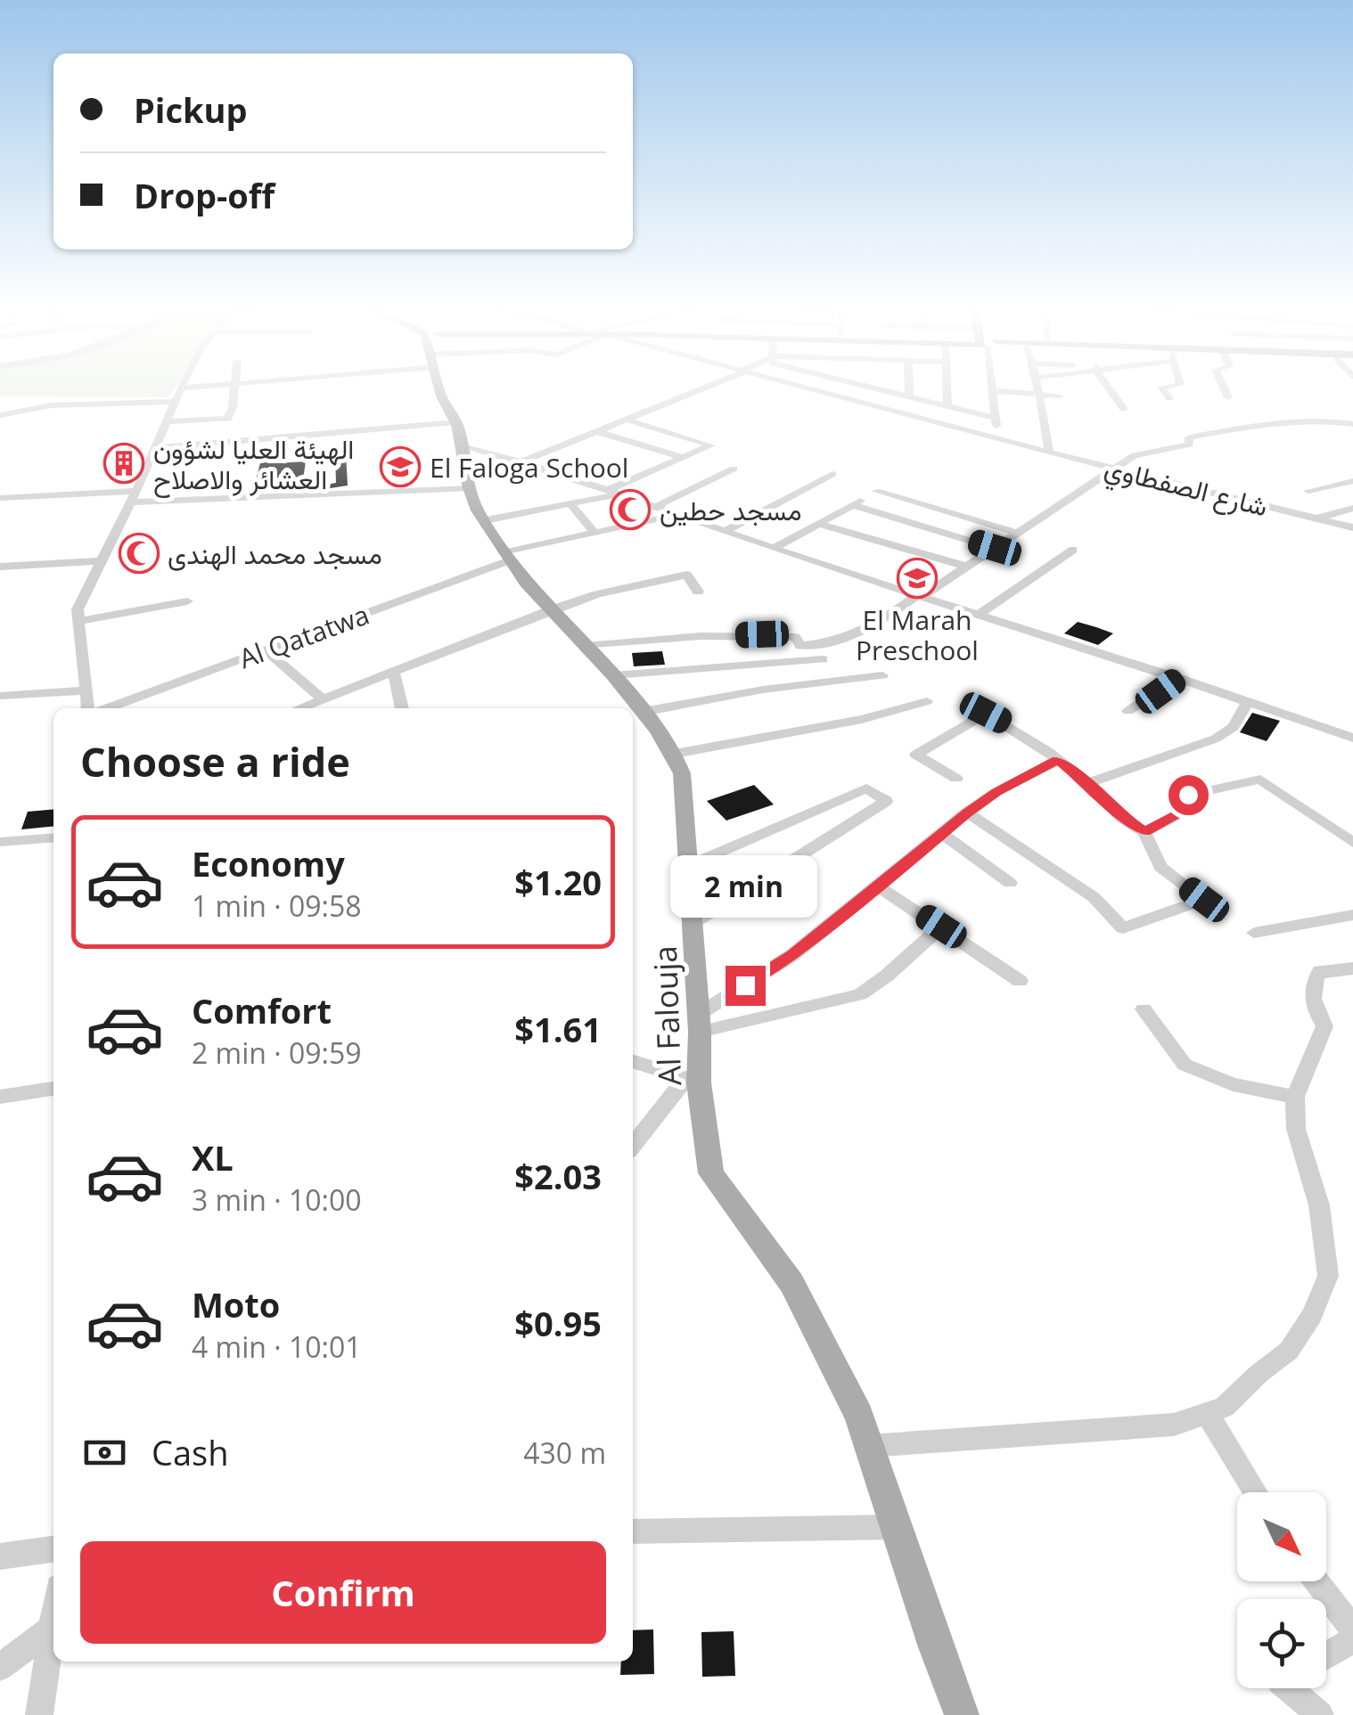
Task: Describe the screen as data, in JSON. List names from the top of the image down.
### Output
{
  "streets": {
    "main road": ["Al Falouja"],
    "street": ["شارع الصفطاوي", "Al Qatatwa"]
  },
  "crossings": [
    ["Al Qatatwa", "Al Falouja"]
  ],
  "places": {
    "building": ["الهيئة العليا لشؤون العشائر والاصلاح"],
    "school or university": ["El Faloga School", "El Marah Preschool"],
    "mosque": ["مسجد حطين", "مسجد محمد الهندى"]
  },
  "north": "bottom right",
  "page": {
    "banner": ["Pickup", "Drop-off"],
    "heading": "Choose a ride",
    "list": [
      {
        "name": "Economy",
        "note": "1 min · 09:58",
        "value": "$1.20"
      },
      {
        "name": "Comfort",
        "note": "2 min · 09:59",
        "value": "$1.61"
      },
      {
        "name": "XL",
        "note": "3 min · 10:00",
        "value": "$2.03"
      },
      {
        "name": "Moto",
        "note": "4 min · 10:01",
        "value": "$0.95"
      }
    ],
    "bubble": "2 min",
    "pay": ["Cash", "430 m"],
    "buttons": "Confirm"
  }
}
